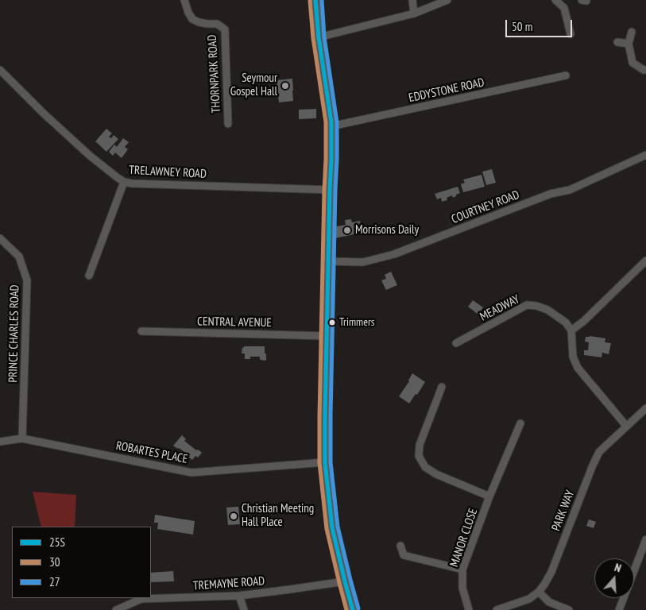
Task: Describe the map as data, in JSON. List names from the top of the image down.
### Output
{
  "streets": {
    "street": [
      "THORNPARK ROAD",
      "EDDYSTONE ROAD",
      "TRELAWNEY ROAD",
      "COURTNEY ROAD",
      "MEADWAY",
      "CENTRAL AVENUE",
      "PRINCE CHARLES ROAD",
      "ROBARTES PLACE",
      "PARK WAY",
      "MANOR CLOSE",
      "TREMAYNE ROAD"
    ]
  },
  "crossings": [
    ["PRINCE CHARLES ROAD", "ROBARTES PLACE"]
  ],
  "places": [
    "Seymour Gospel Hall",
    "Morrisons Daily",
    "Trimmers",
    "Christian Meeting Hall Place"
  ],
  "lines": ["transit line 25S", "transit line 27", "transit line 30"],
  "legend": ["25S", "30", "27"],
  "scale_bar": "50 m",
  "north": "top"
}
